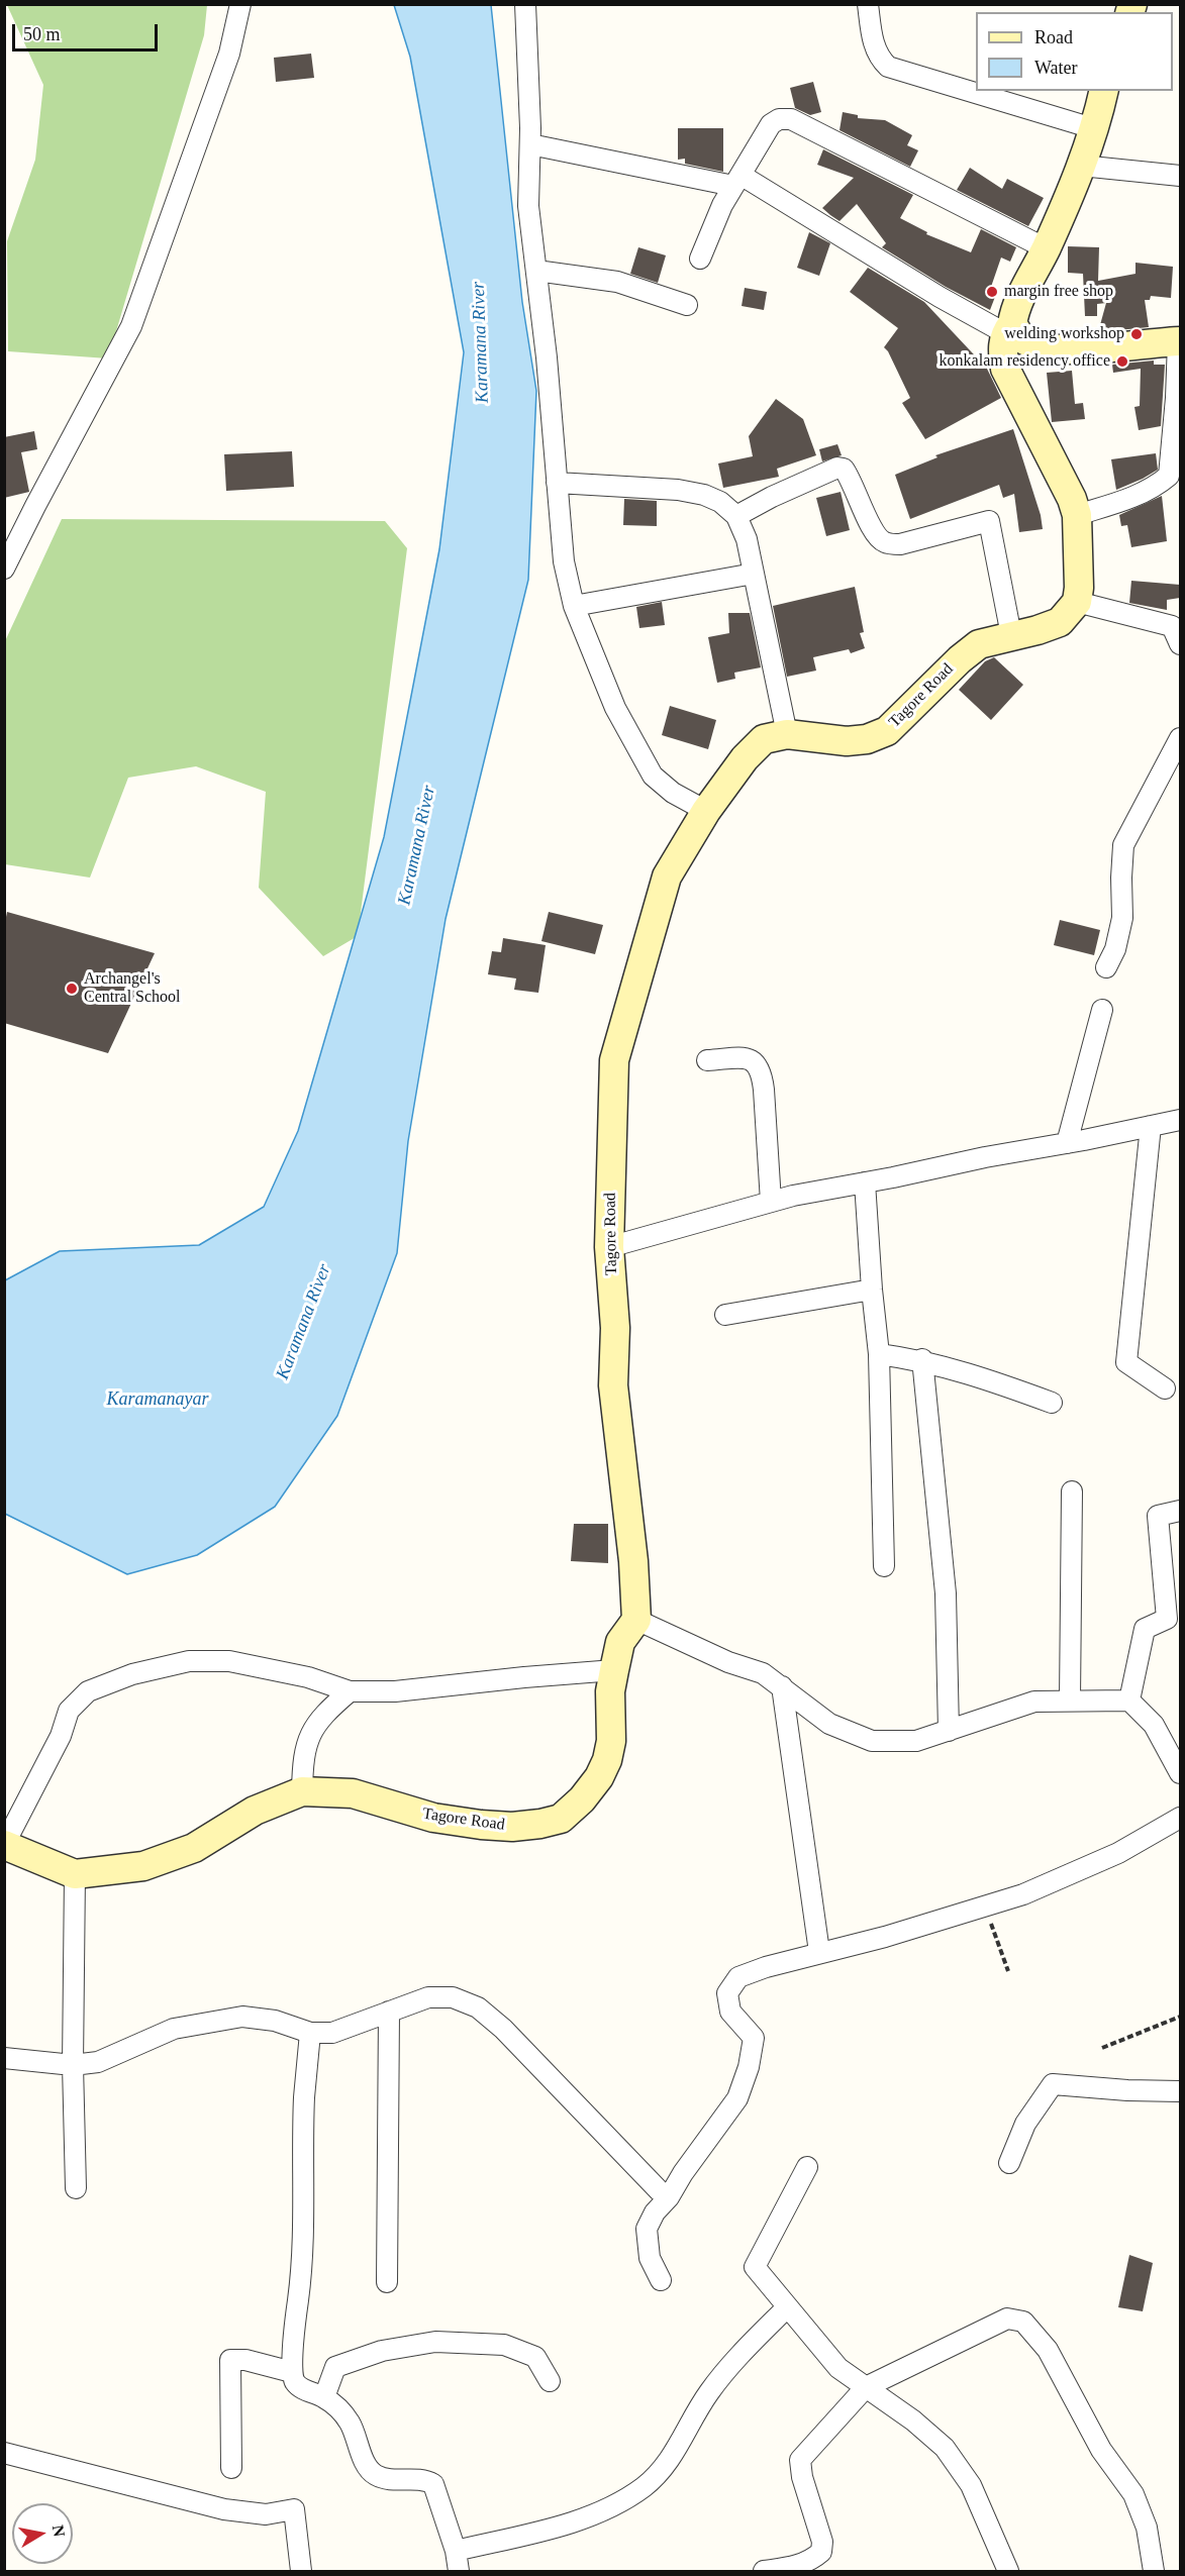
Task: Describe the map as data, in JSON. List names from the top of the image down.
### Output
{
  "streets": {
    "street": ["Tagore Road"]
  },
  "water": ["Karamana River", "Karamanayar"],
  "places": [
    "margin free shop",
    "welding workshop",
    "konkalam residency office",
    "Archangel's Central School"
  ],
  "legend": ["Road", "Water"],
  "scale_bar": "50 m",
  "north": "right"
}
